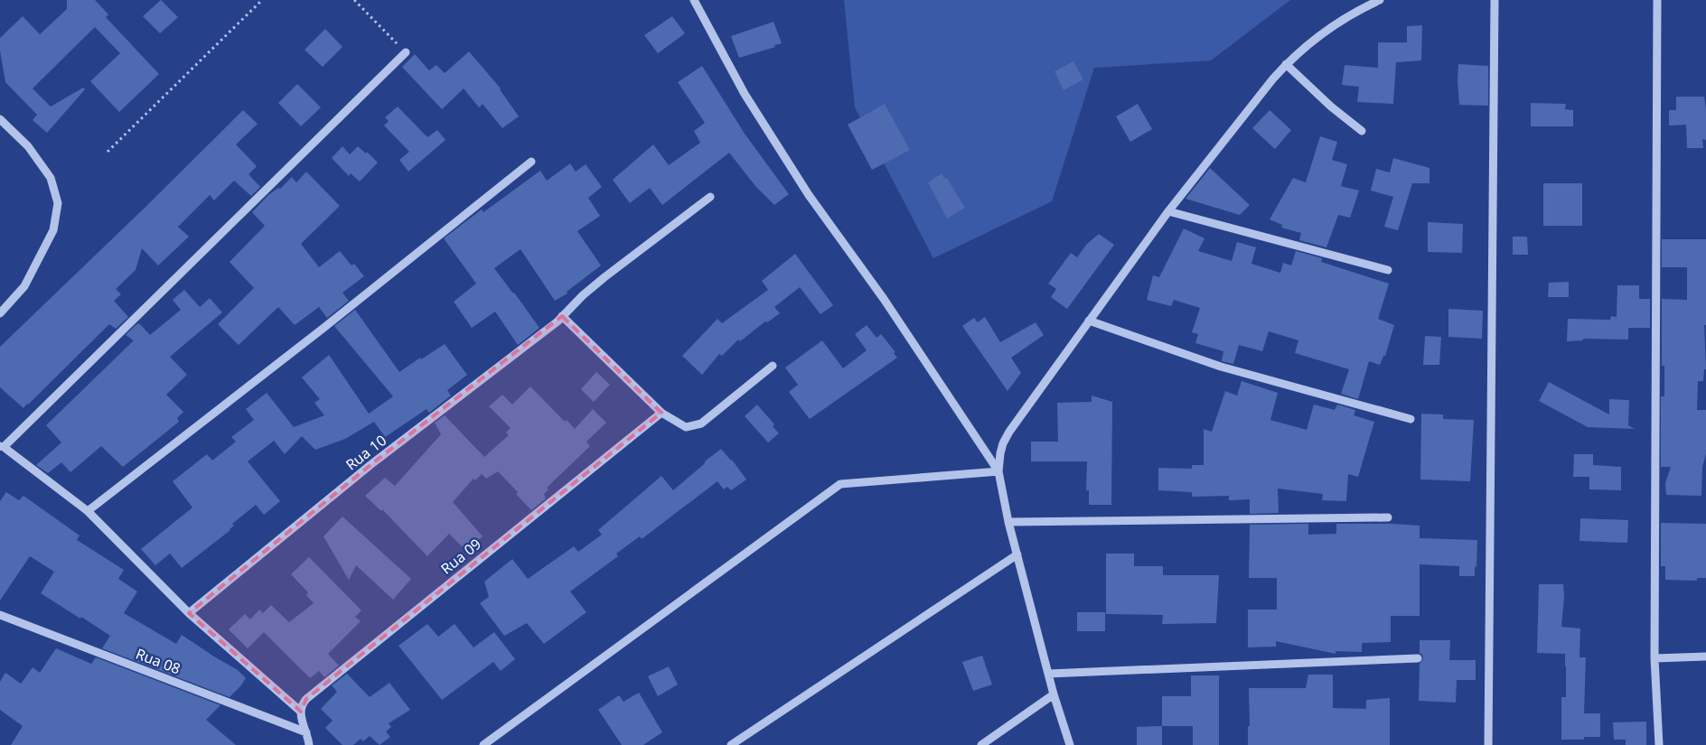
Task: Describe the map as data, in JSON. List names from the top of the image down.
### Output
{
  "streets": {
    "street": ["Rua 10", "Rua 09", "Rua 08"]
  }
}
